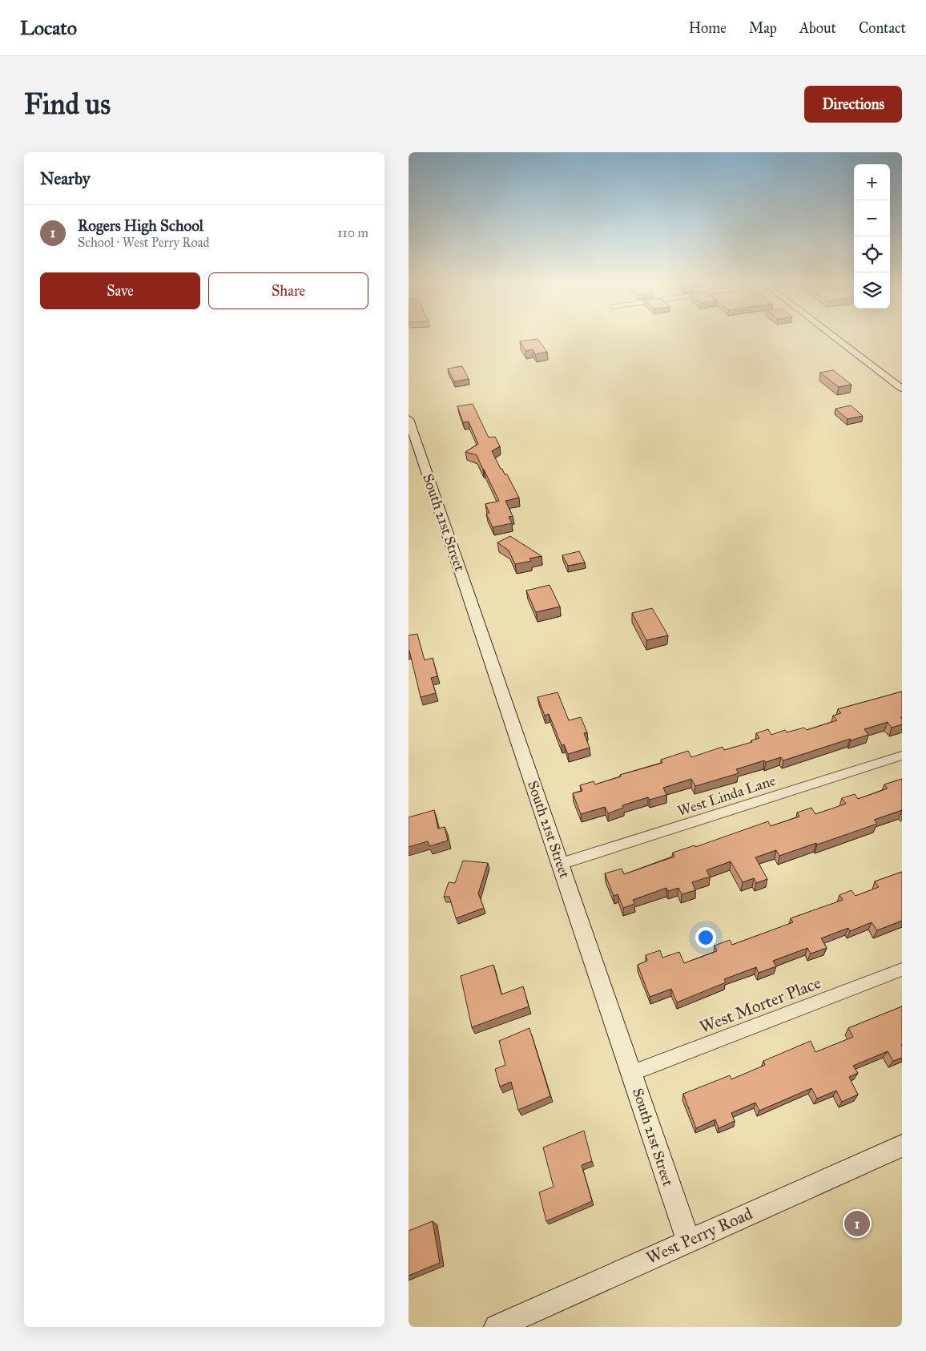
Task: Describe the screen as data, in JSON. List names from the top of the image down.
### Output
{
  "streets": {
    "street": [
      "South 21st Street",
      "West Linda Lane",
      "West Morter Place",
      "West Perry Road"
    ]
  },
  "crossings": [
    ["South 21st Street", "West Linda Lane"],
    ["South 21st Street", "West Morter Place"],
    ["South 21st Street", "West Perry Road"]
  ],
  "page": {
    "header": "Locato",
    "nav": [
      "Home",
      "Map",
      "About",
      "Contact"
    ],
    "buttons": [
      "Directions",
      ["Save", "Share"]
    ],
    "title": "Find us",
    "heading": "Nearby",
    "map_buttons": ["+", "−"],
    "list": [
      {
        "mark": "1",
        "name": "Rogers High School",
        "note": "School · West Perry Road",
        "value": "110 m"
      }
    ],
    "pins": "1"
  }
}
